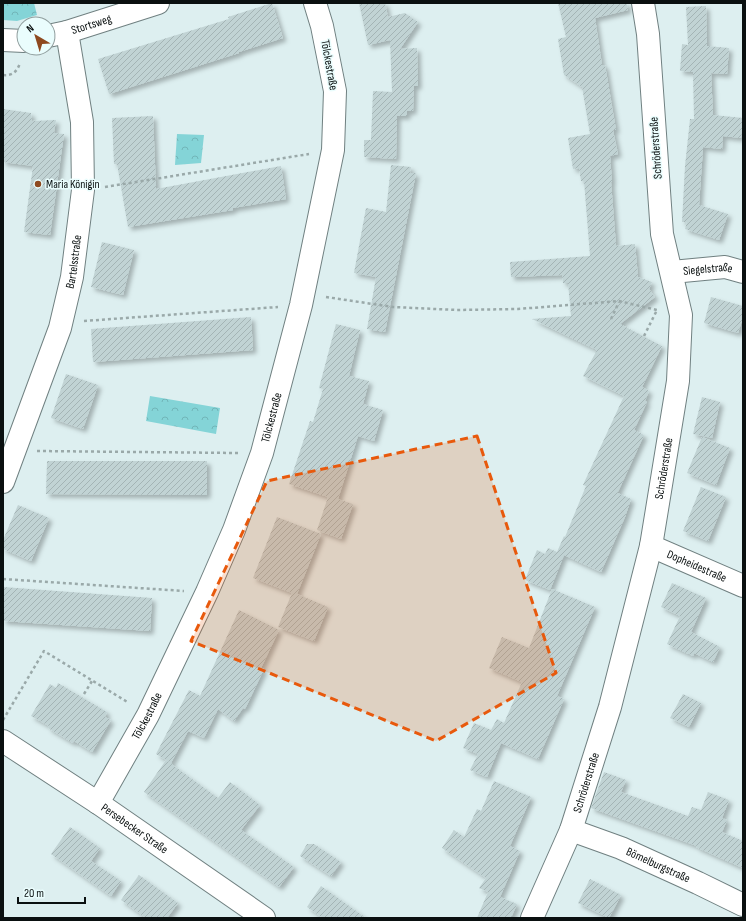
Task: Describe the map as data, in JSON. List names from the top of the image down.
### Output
{
  "streets": {
    "street": [
      "Stortsweg",
      "Tölckestraße",
      "Schröderstraße",
      "Bartelsstraße",
      "Siegelstraße",
      "Dopheidestraße",
      "Persebecker Straße",
      "Bömelburgstraße"
    ]
  },
  "crossings": [
    ["Stortsweg", "Bartelsstraße"],
    ["Tölckestraße", "Persebecker Straße"],
    ["Schröderstraße", "Siegelstraße"],
    ["Schröderstraße", "Dopheidestraße"],
    ["Schröderstraße", "Bömelburgstraße"]
  ],
  "places": ["Maria Königin"],
  "scale_bar": "20 m",
  "north": "top left"
}
